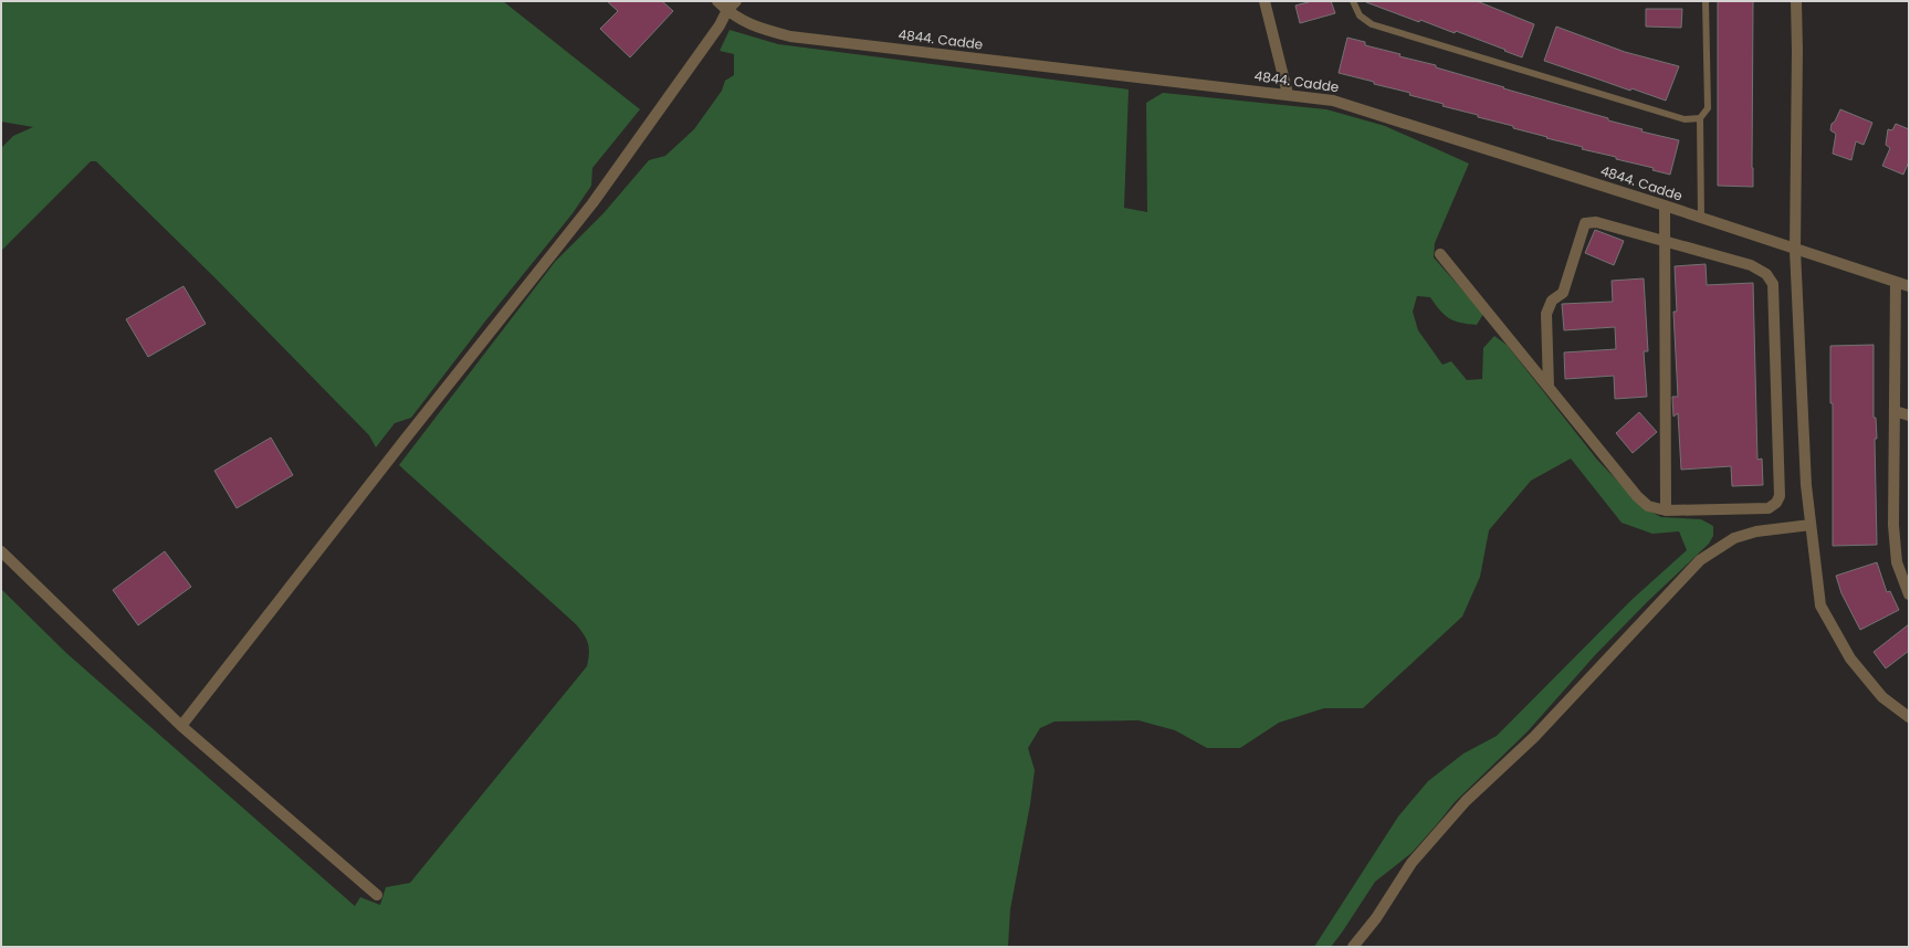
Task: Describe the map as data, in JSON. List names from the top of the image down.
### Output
{
  "streets": {
    "street": ["4844. Cadde"]
  }
}
